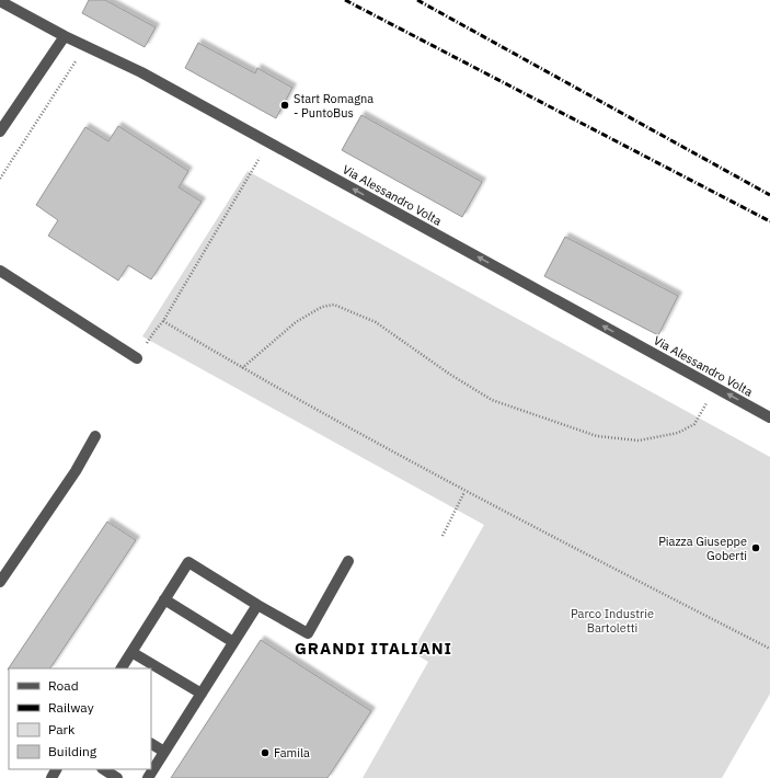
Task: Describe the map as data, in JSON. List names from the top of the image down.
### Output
{
  "streets": {
    "street": ["Via Alessandro Volta"]
  },
  "one_way": ["Via Alessandro Volta"],
  "districts": ["GRANDI ITALIANI"],
  "parks": ["Parco Industrie Bartoletti"],
  "places": ["Start Romagna - PuntoBus", "Piazza Giuseppe Goberti", "Famila"],
  "legend": [
    "Road",
    "Railway",
    "Park",
    "Building"
  ]
}
